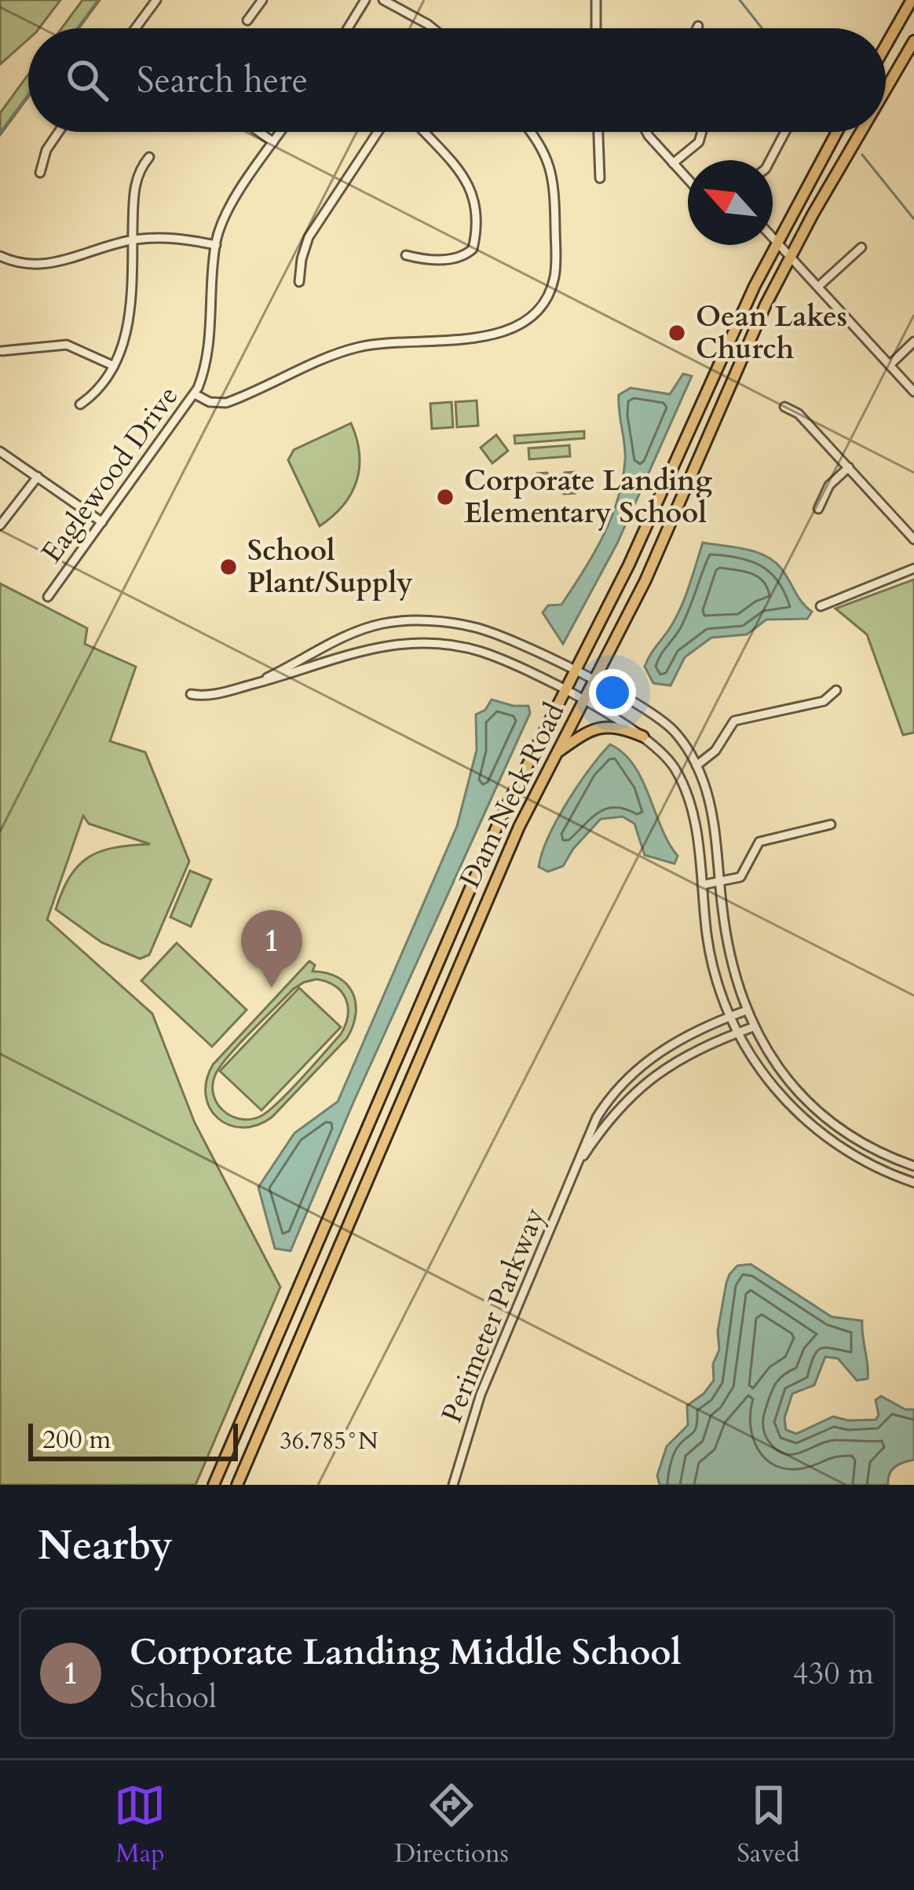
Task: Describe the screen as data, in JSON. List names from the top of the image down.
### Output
{
  "streets": {
    "main road": ["Dam Neck Road"],
    "street": ["Eaglewood Drive", "Perimeter Parkway"]
  },
  "places": ["Oean Lakes Church", "Corporate Landing Elementary School", "School Plant/Supply"],
  "scale_bar": "200 m",
  "north": "top left",
  "page": {
    "search": "Search here",
    "pins": "1",
    "scale": "200 m",
    "heading": "Nearby",
    "list": [
      {
        "mark": "1",
        "name": "Corporate Landing Middle School",
        "note": "School",
        "value": "430 m"
      }
    ],
    "nav": ["Map", "Directions", "Saved"]
  },
  "coordinates": ["36.785°N"]
}
